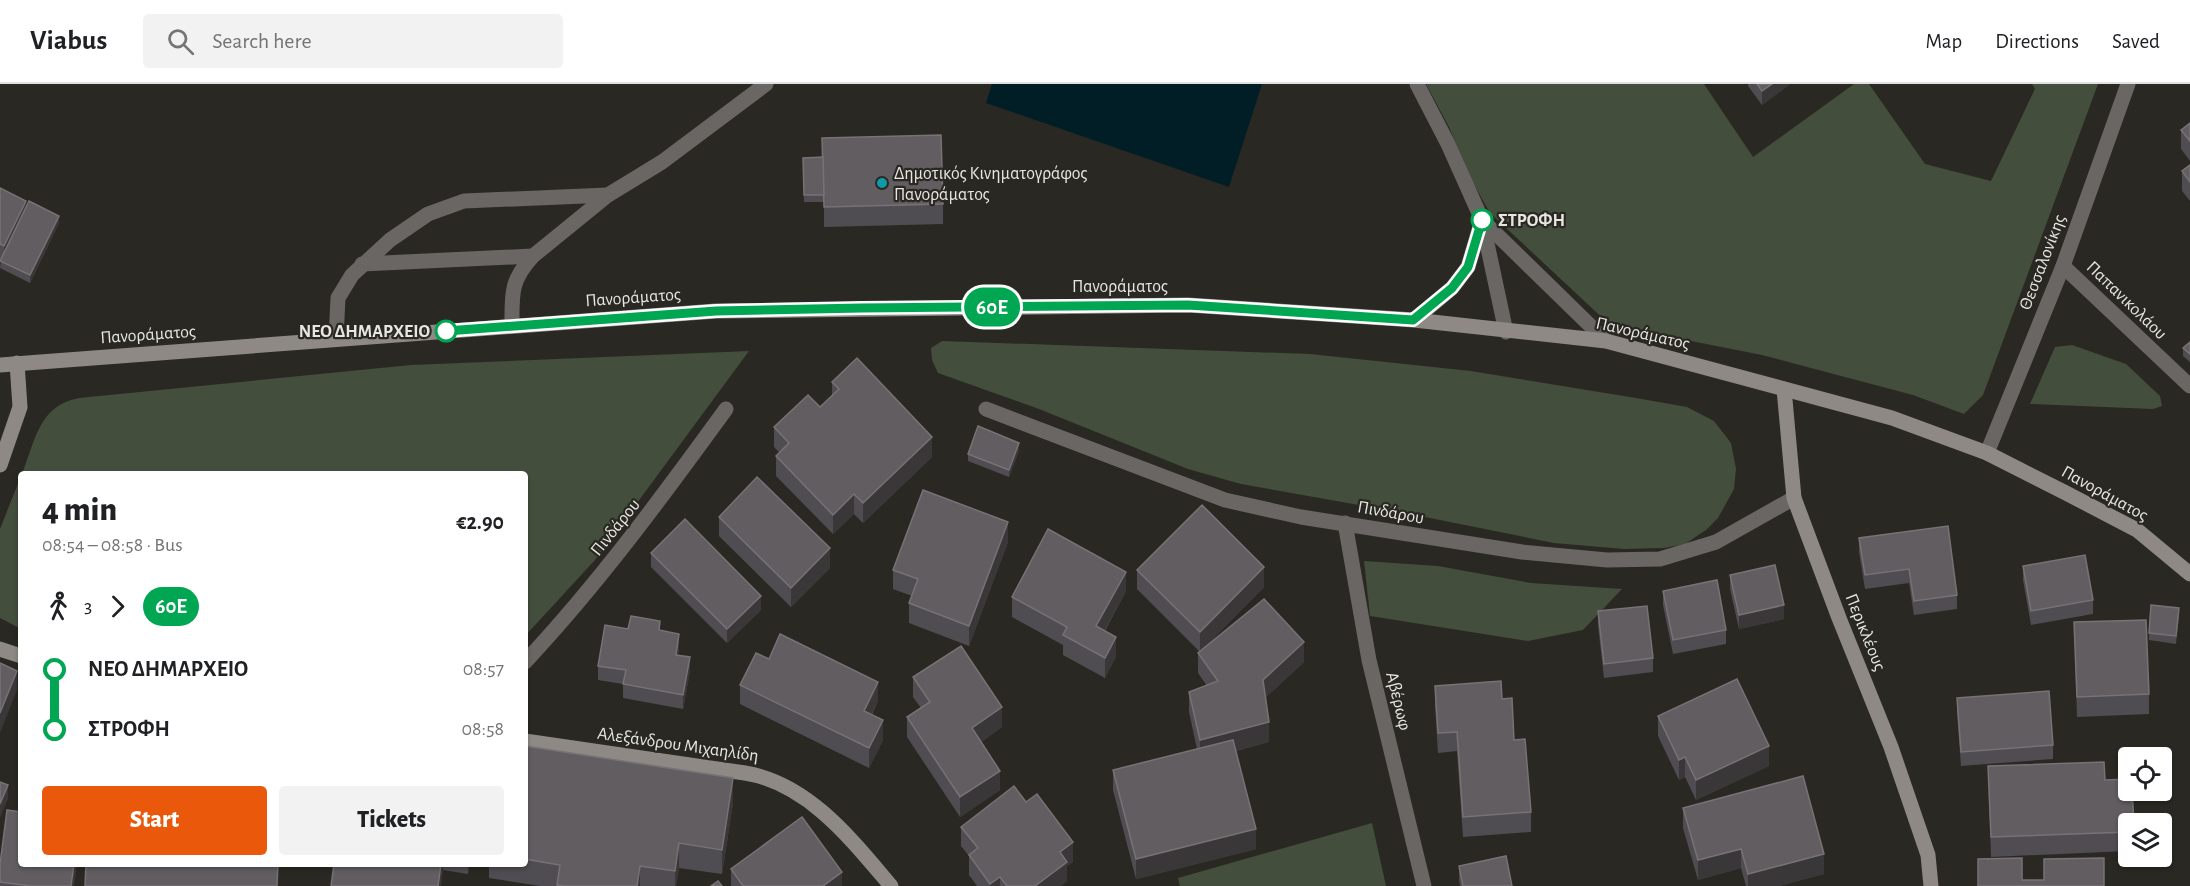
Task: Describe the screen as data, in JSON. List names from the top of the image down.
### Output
{
  "streets": {
    "main road": ["Πανοράματος", "Περικλέους", "Aλεξάνδρου Mιχαηλίδη"],
    "street": [
      "Θεσσαλονίκης",
      "Παπανικολάου",
      "Πινδάρου",
      "Αβέρωφ"
    ]
  },
  "crossings": [
    ["Θεσσαλονίκης", "Πανοράματος"],
    ["Θεσσαλονίκης", "Παπανικολάου"],
    ["Πανοράματος", "Περικλέους"],
    ["Πινδάρου", "Περικλέους"],
    ["Πινδάρου", "Αβέρωφ"]
  ],
  "places": ["Δημοτικός Κινηματογράφος Πανοράματος", "ΣΤΡΟΦΗ", "ΝΕΟ ΔΗΜΑΡΧΕΙΟ"],
  "lines": ["bus line 60Ε"],
  "page": {
    "header": "Viabus",
    "search": "Search here",
    "nav": ["Map", "Directions", "Saved"],
    "on_map": "60Ε",
    "heading": ["4 min", "08:54 – 08:58 · Bus", "€2.90"],
    "legs": ["3", "60Ε"],
    "list": [
      {
        "name": "ΝΕΟ ΔΗΜΑΡΧΕΙΟ",
        "value": "08:57"
      },
      {
        "name": "ΣΤΡΟΦΗ",
        "value": "08:58"
      }
    ],
    "buttons": ["Start", "Tickets"]
  }
}
